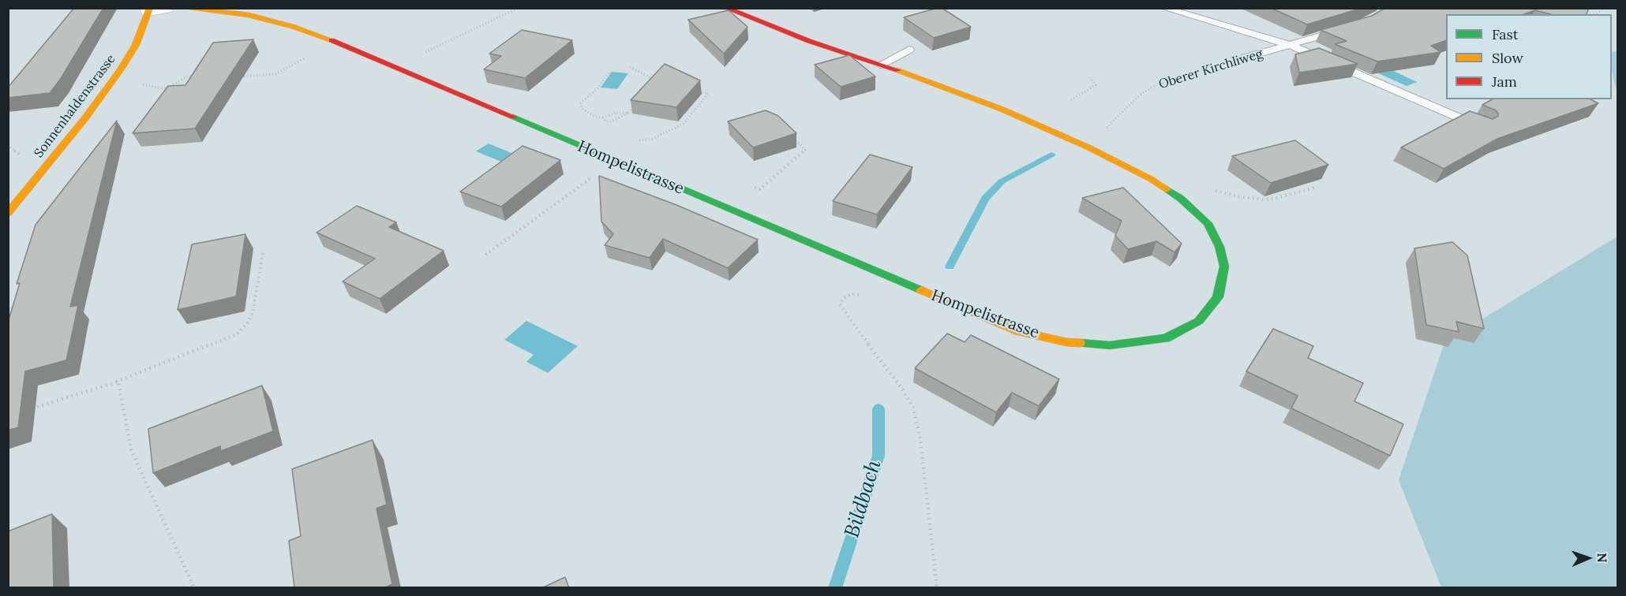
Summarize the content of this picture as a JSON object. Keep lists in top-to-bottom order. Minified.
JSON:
{"streets":{"street":["Sonnenhaldenstrasse","Hompelistrasse"],"lane":["Oberer Kirchliweg"]},"water":["Bildbach"],"legend":["Fast","Slow","Jam"],"north":"right"}
